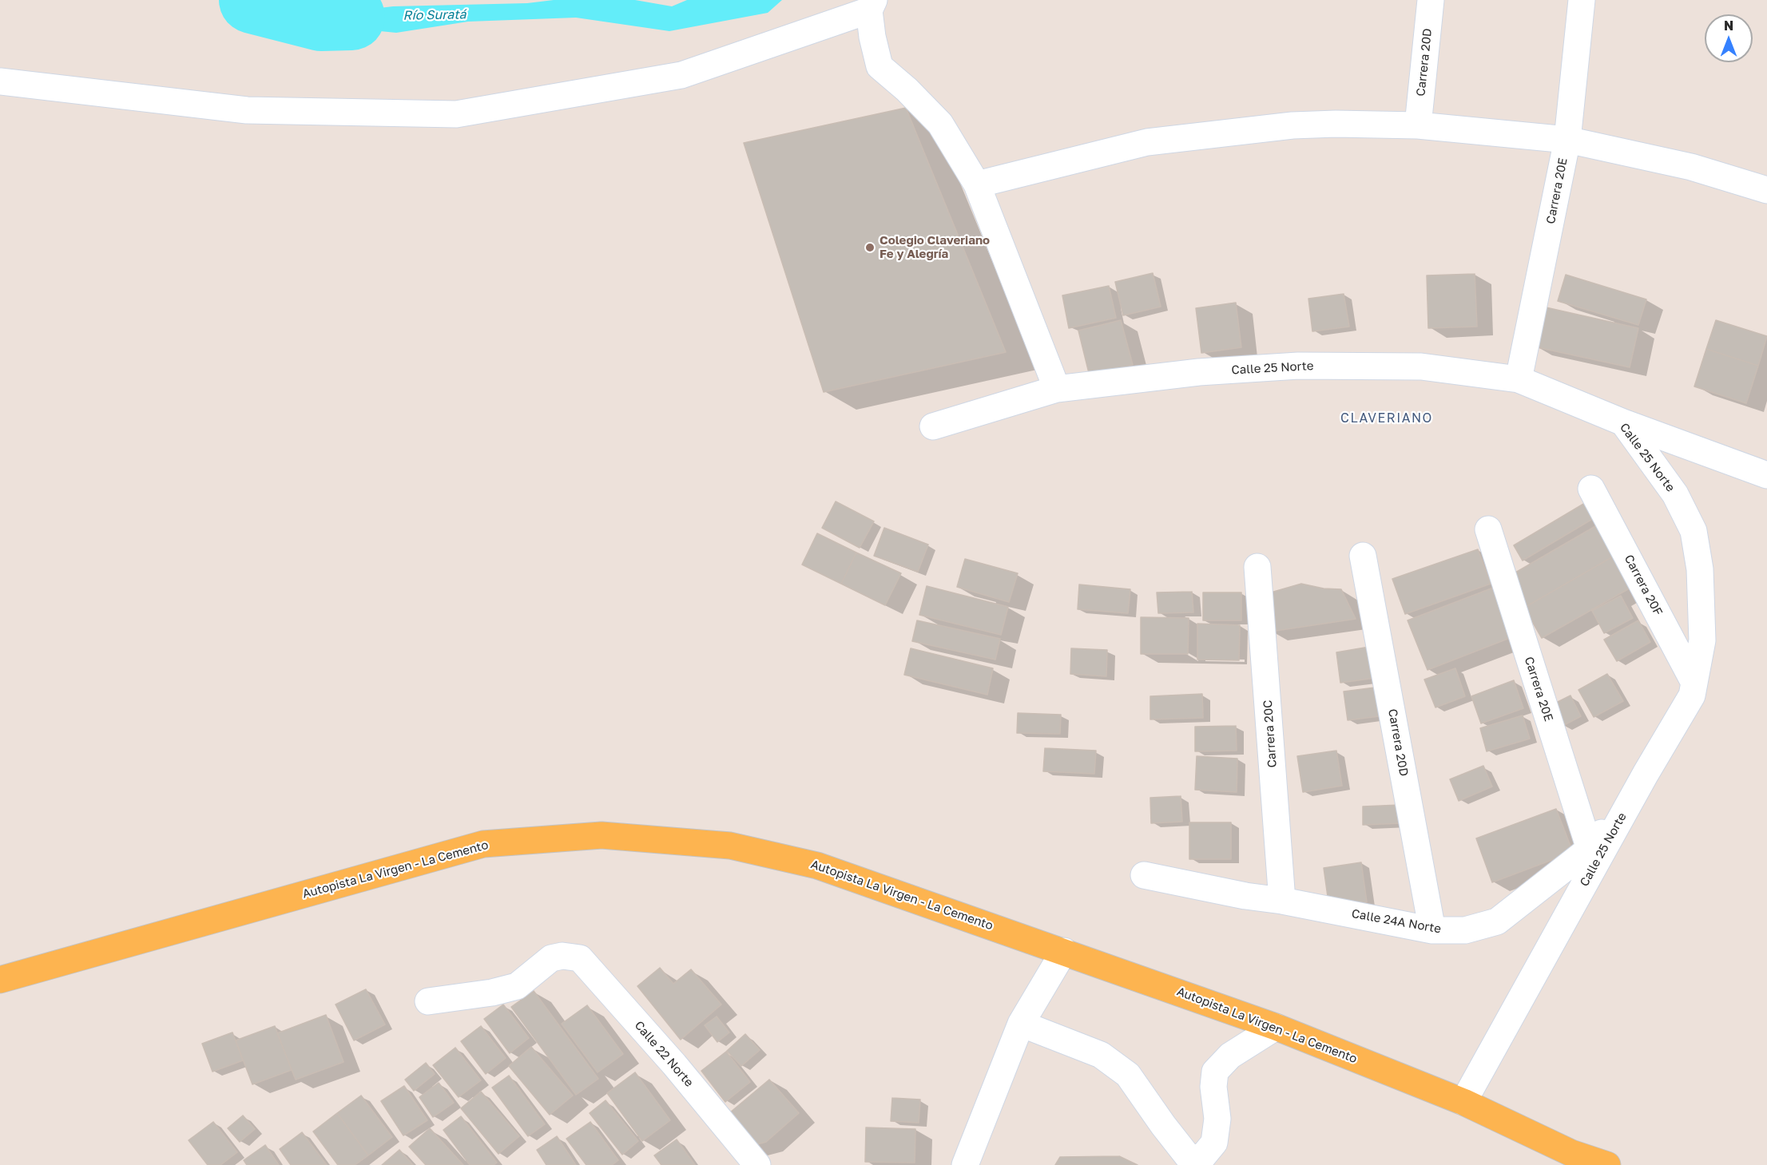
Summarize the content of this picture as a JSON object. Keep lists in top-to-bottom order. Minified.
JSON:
{"streets":{"main road":["Autopista La Virgen - La Cemento"],"street":["Carrera 20D","Carrera 20E","Calle 25 Norte","Carrera 20F","Carrera 20C","Calle 24A Norte","Calle 22 Norte"]},"crossings":[["Carrera 20D","Calle 24A Norte"],["Carrera 20E","Calle 25 Norte"],["Carrera 20E","Calle 24A Norte"],["Calle 25 Norte","Carrera 20F"],["Calle 25 Norte","Autopista La Virgen - La Cemento"],["Calle 25 Norte","Calle 24A Norte"],["Carrera 20C","Calle 24A Norte"]],"districts":["CLAVERIANO"],"water":["Río Suratá"],"places":["Colegio Claveriano Fe y Alegría"],"north":"top"}
